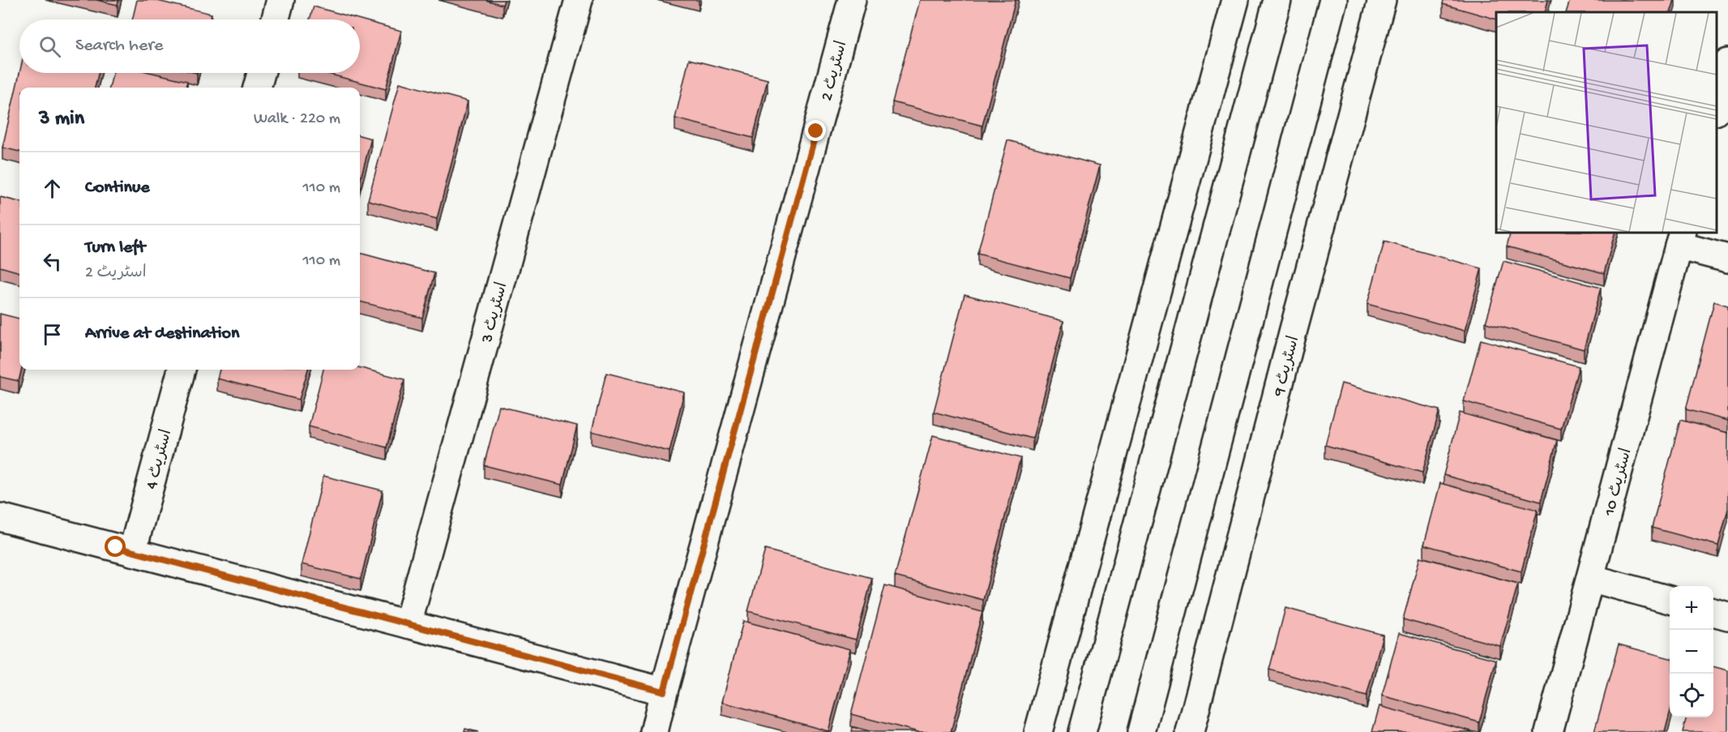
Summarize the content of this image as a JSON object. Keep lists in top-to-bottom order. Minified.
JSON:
{"streets":{"street":["اسٹریٹ 2","اسٹریٹ 3","اسٹریٹ 9","اسٹریٹ 4","اسٹریٹ 10"]},"page":{"search":"Search here","heading":["3 min","Walk · 220 m"],"list":[["Continue","110 m"],["Turn left","اسٹریٹ 2","110 m"],"Arrive at destination"],"map_buttons":["+","−"]}}
